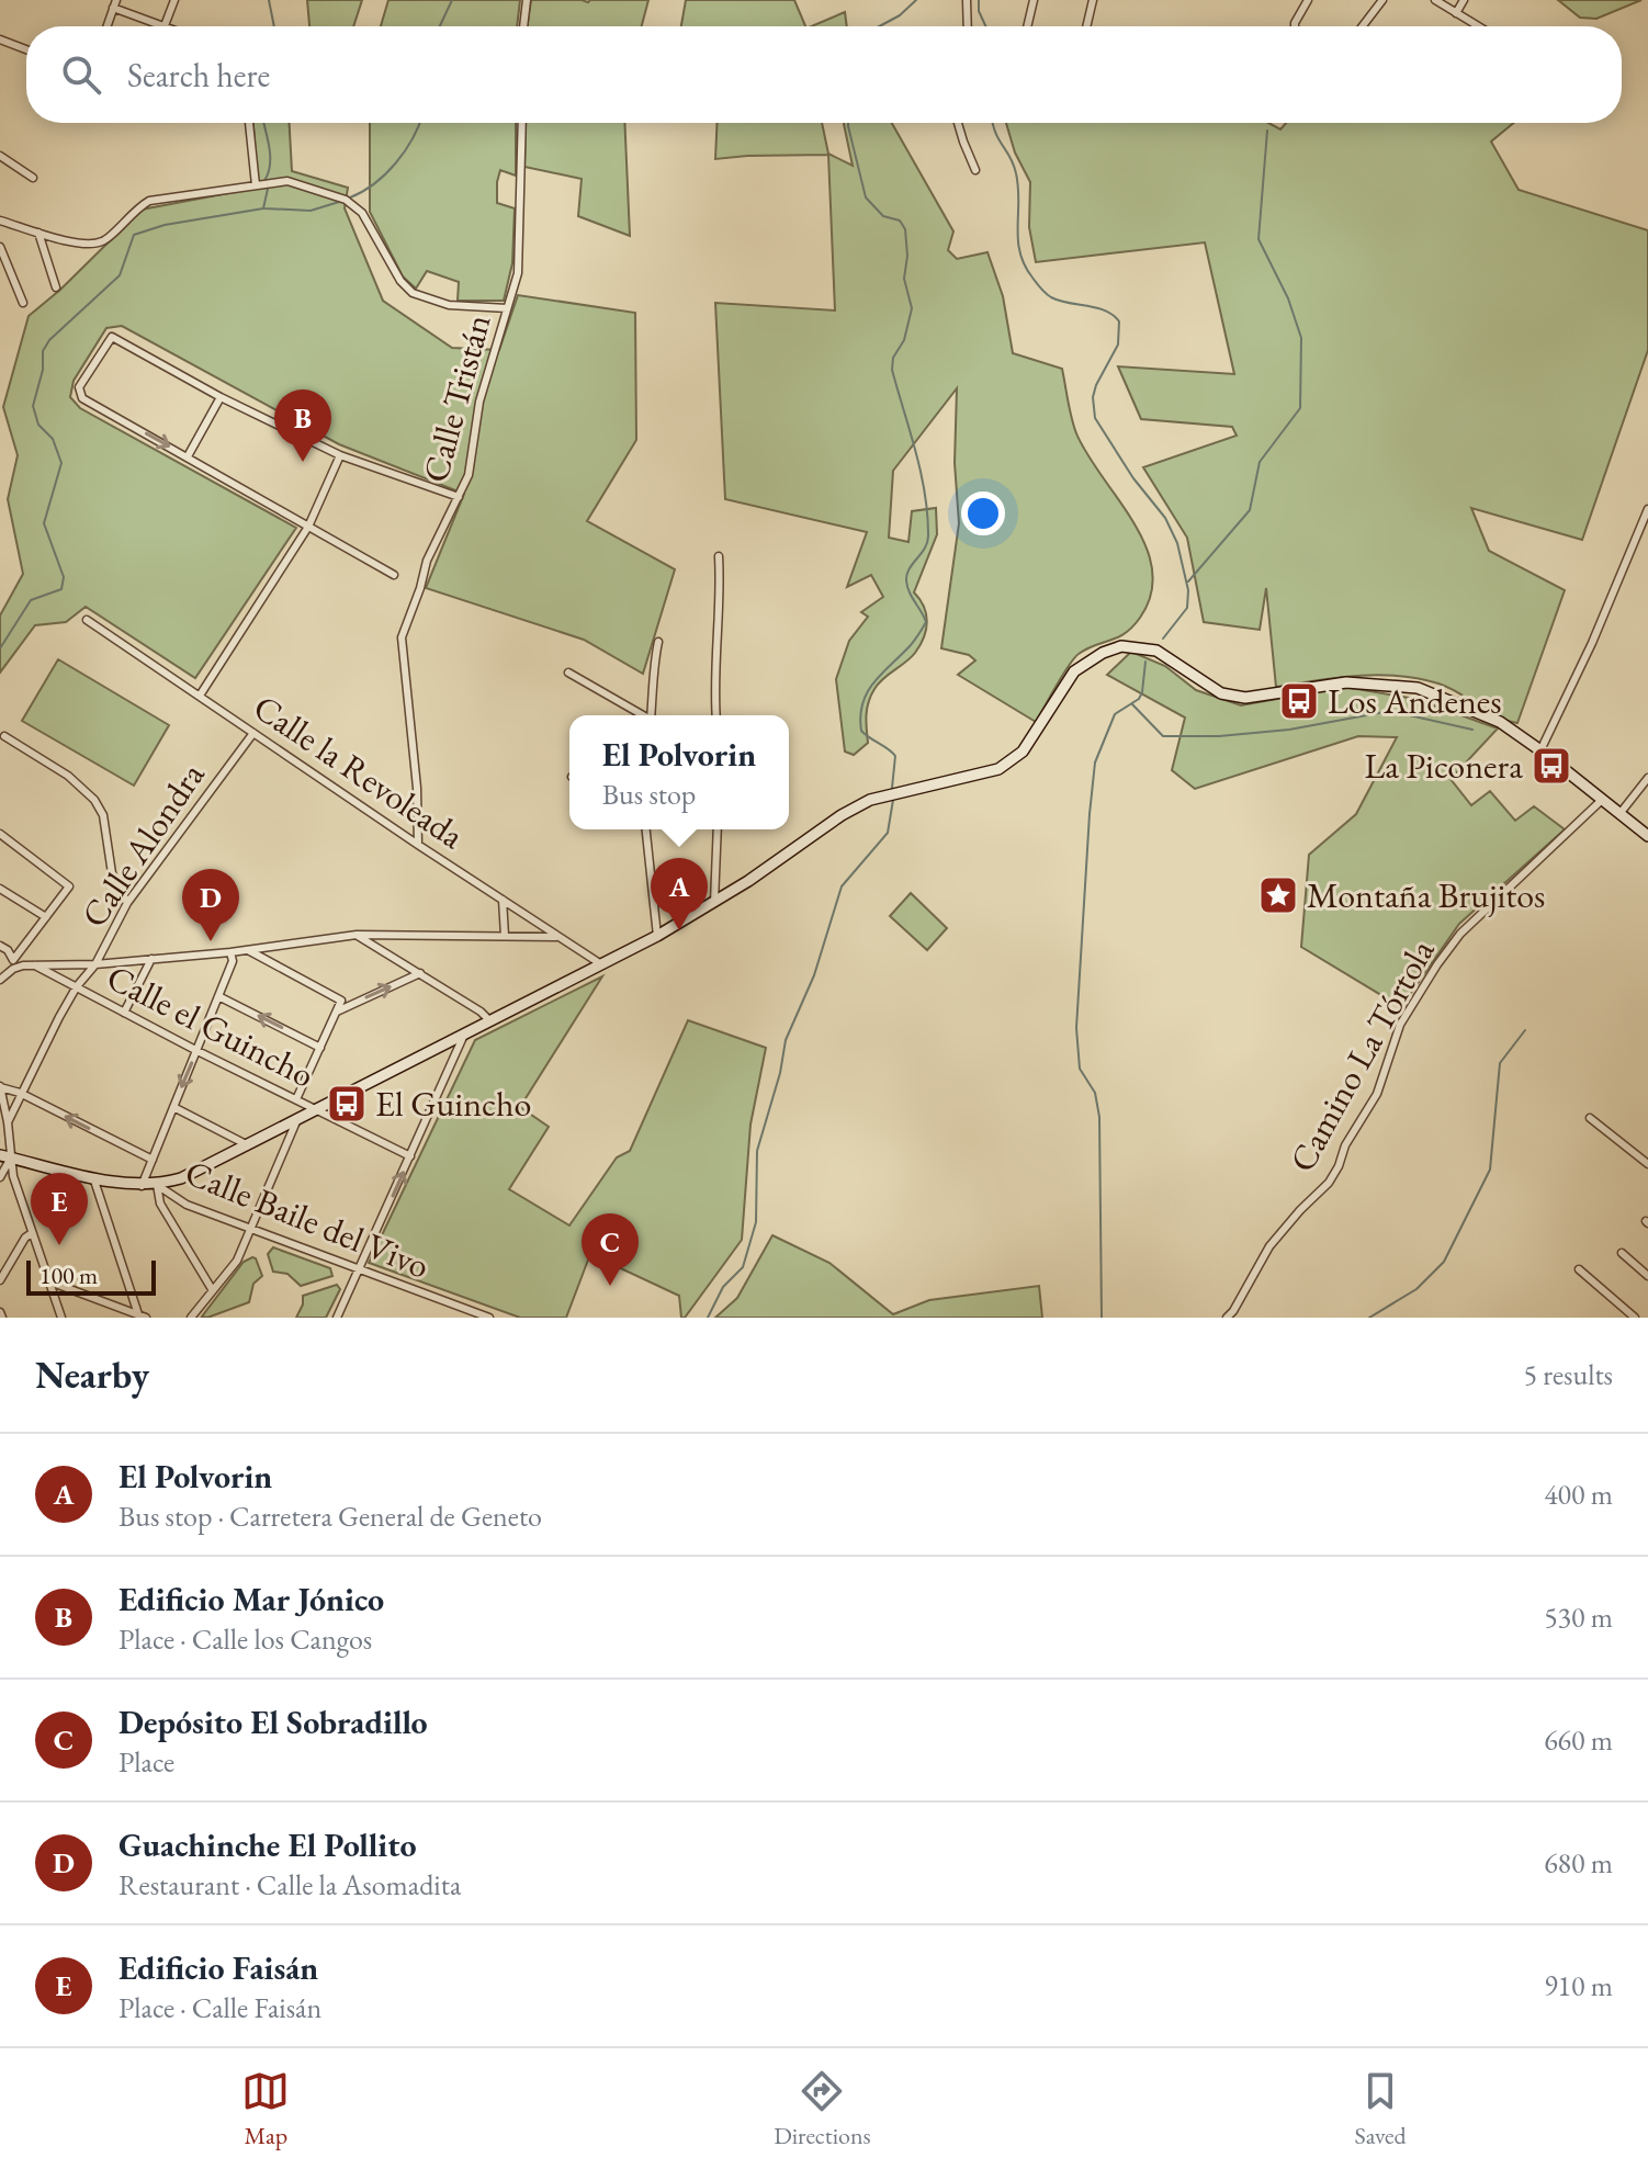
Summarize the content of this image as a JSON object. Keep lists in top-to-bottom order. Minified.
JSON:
{"streets":{"street":["Calle Tristán","Calle la Revoleada","Calle Alondra","Calle el Guincho","Camino La Tórtola","Calle Baile del Vivo"]},"crossings":[["Calle Tristán","Calle la Revoleada"],["Calle la Revoleada","Calle Alondra"],["Calle Alondra","Calle el Guincho"]],"places":{"bus stop":["Los Andenes","La Piconera","El Guincho"],"place":["Montaña Brujitos"]},"scale_bar":"100 m","page":{"search":"Search here","pins":["B","A","D","E","C"],"popup":["El Polvorin","Bus stop"],"scale":"100 m","heading":["Nearby","5 results"],"list":[{"mark":"A","name":"El Polvorin","note":"Bus stop · Carretera General de Geneto","value":"400 m"},{"mark":"B","name":"Edificio Mar Jónico","note":"Place · Calle los Cangos","value":"530 m"},{"mark":"C","name":"Depósito El Sobradillo","note":"Place","value":"660 m"},{"mark":"D","name":"Guachinche El Pollito","note":"Restaurant · Calle la Asomadita","value":"680 m"},{"mark":"E","name":"Edificio Faisán","note":"Place · Calle Faisán","value":"910 m"}],"nav":["Map","Directions","Saved"]}}
